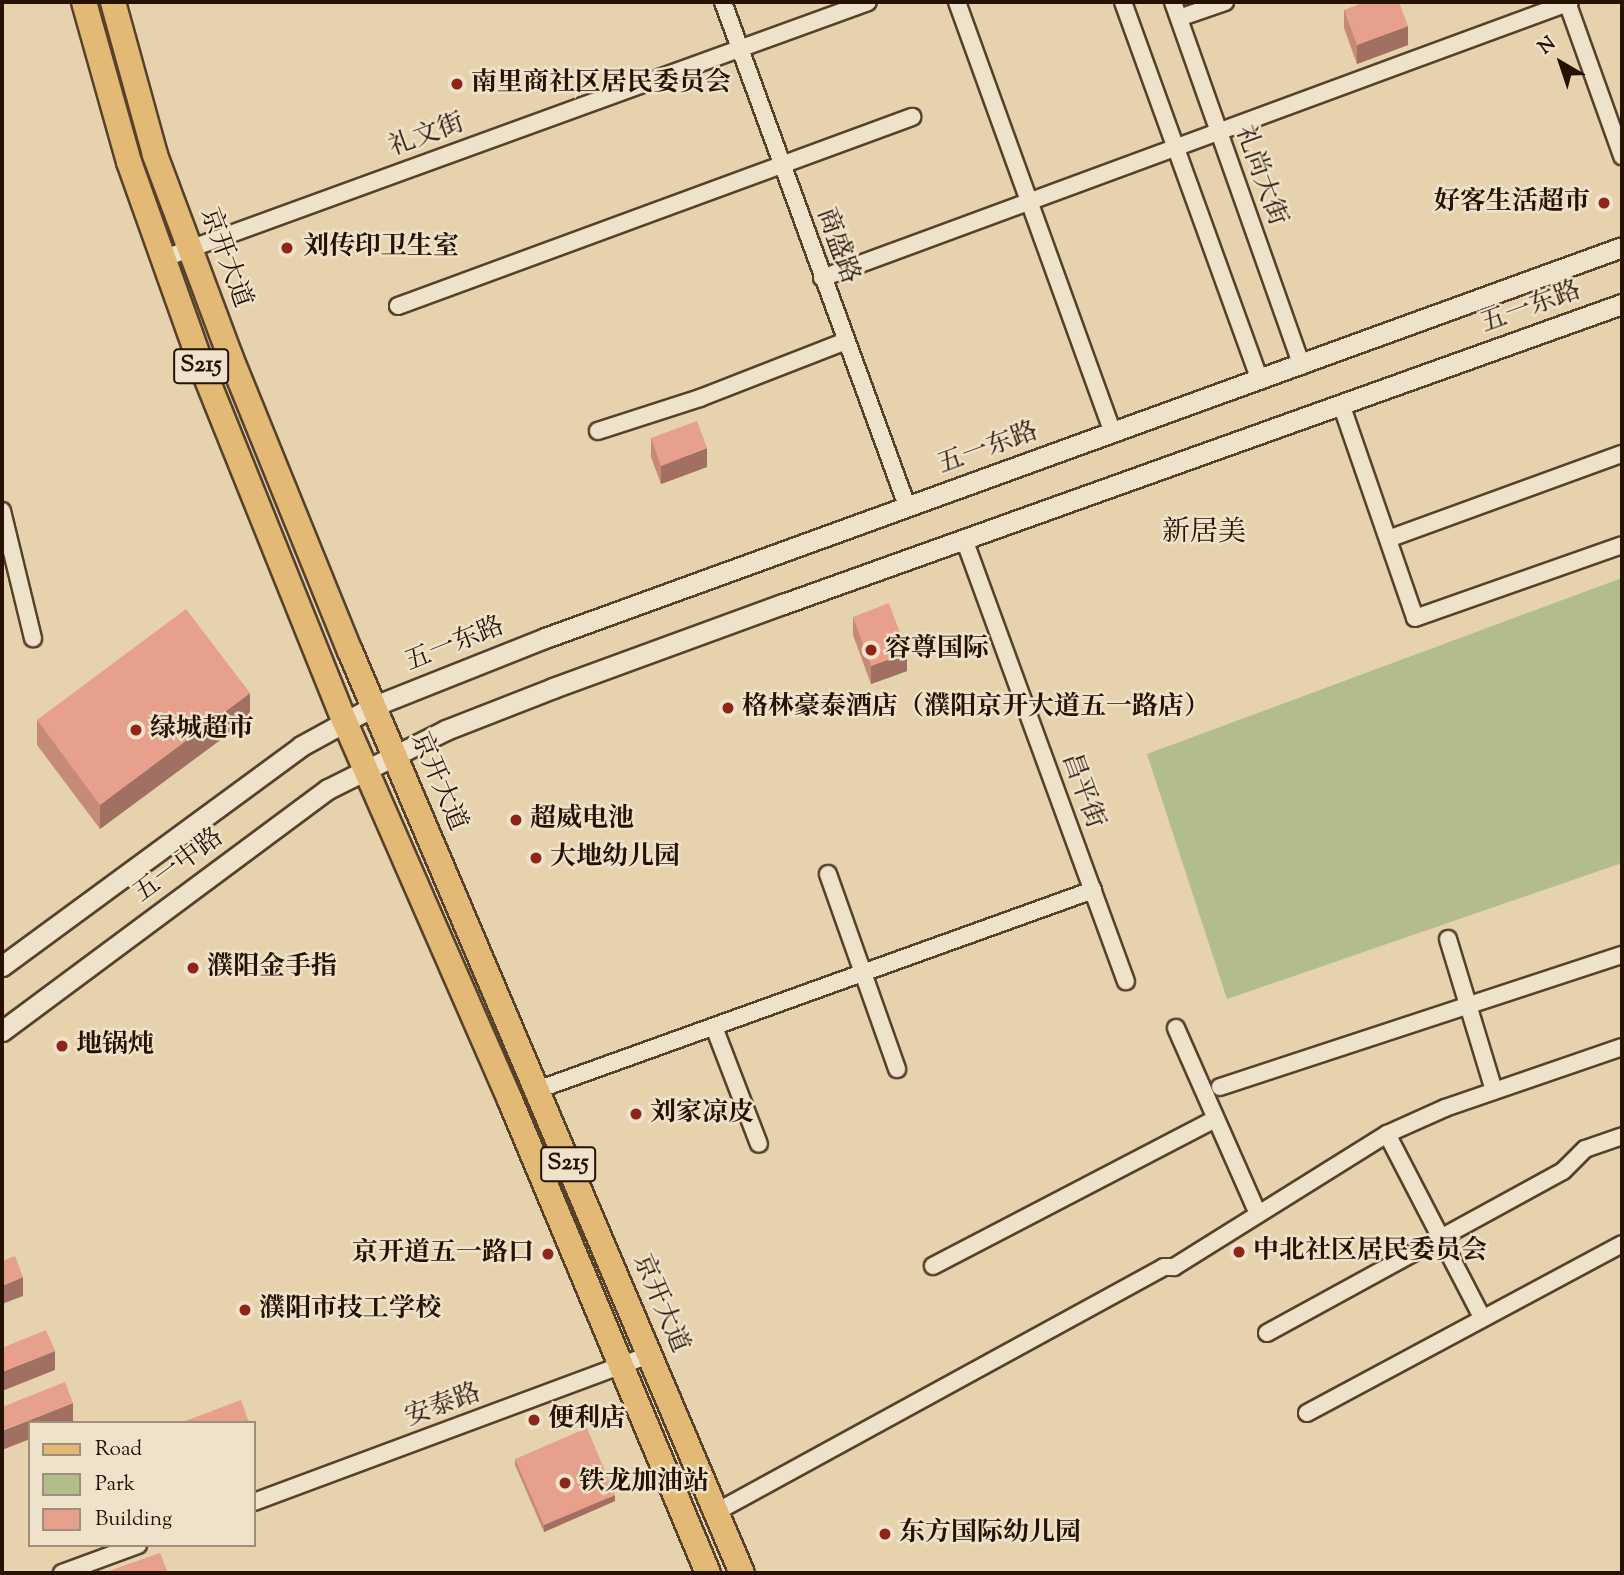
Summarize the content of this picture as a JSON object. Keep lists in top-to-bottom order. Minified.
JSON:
{"streets":{"main road":["京开大道","S215"],"street":["礼文街","礼尚大街","商盛路","五一东路","昌平街","五一中路","安泰路"]},"crossings":[["礼文街","商盛路"],["礼文街","京开大道"],["礼文街","S215"],["礼尚大街","五一东路"],["商盛路","五一东路"],["京开大道","五一东路"],["京开大道","五一中路"],["京开大道","安泰路"],["五一东路","昌平街"],["五一东路","五一中路"],["S215","五一中路"],["S215","安泰路"]],"districts":["新居美"],"places":["南里商社区居民委员会","好客生活超市","刘传印卫生室","容尊国际","格林豪泰酒店（濮阳京开大道五一路店）","绿城超市","超威电池","大地幼儿园","濮阳金手指","地锅炖","刘家凉皮","中北社区居民委员会","京开道五一路口","濮阳市技工学校","便利店","铁龙加油站","东方国际幼儿园"],"legend":["Road","Park","Building"],"north":"top left"}
